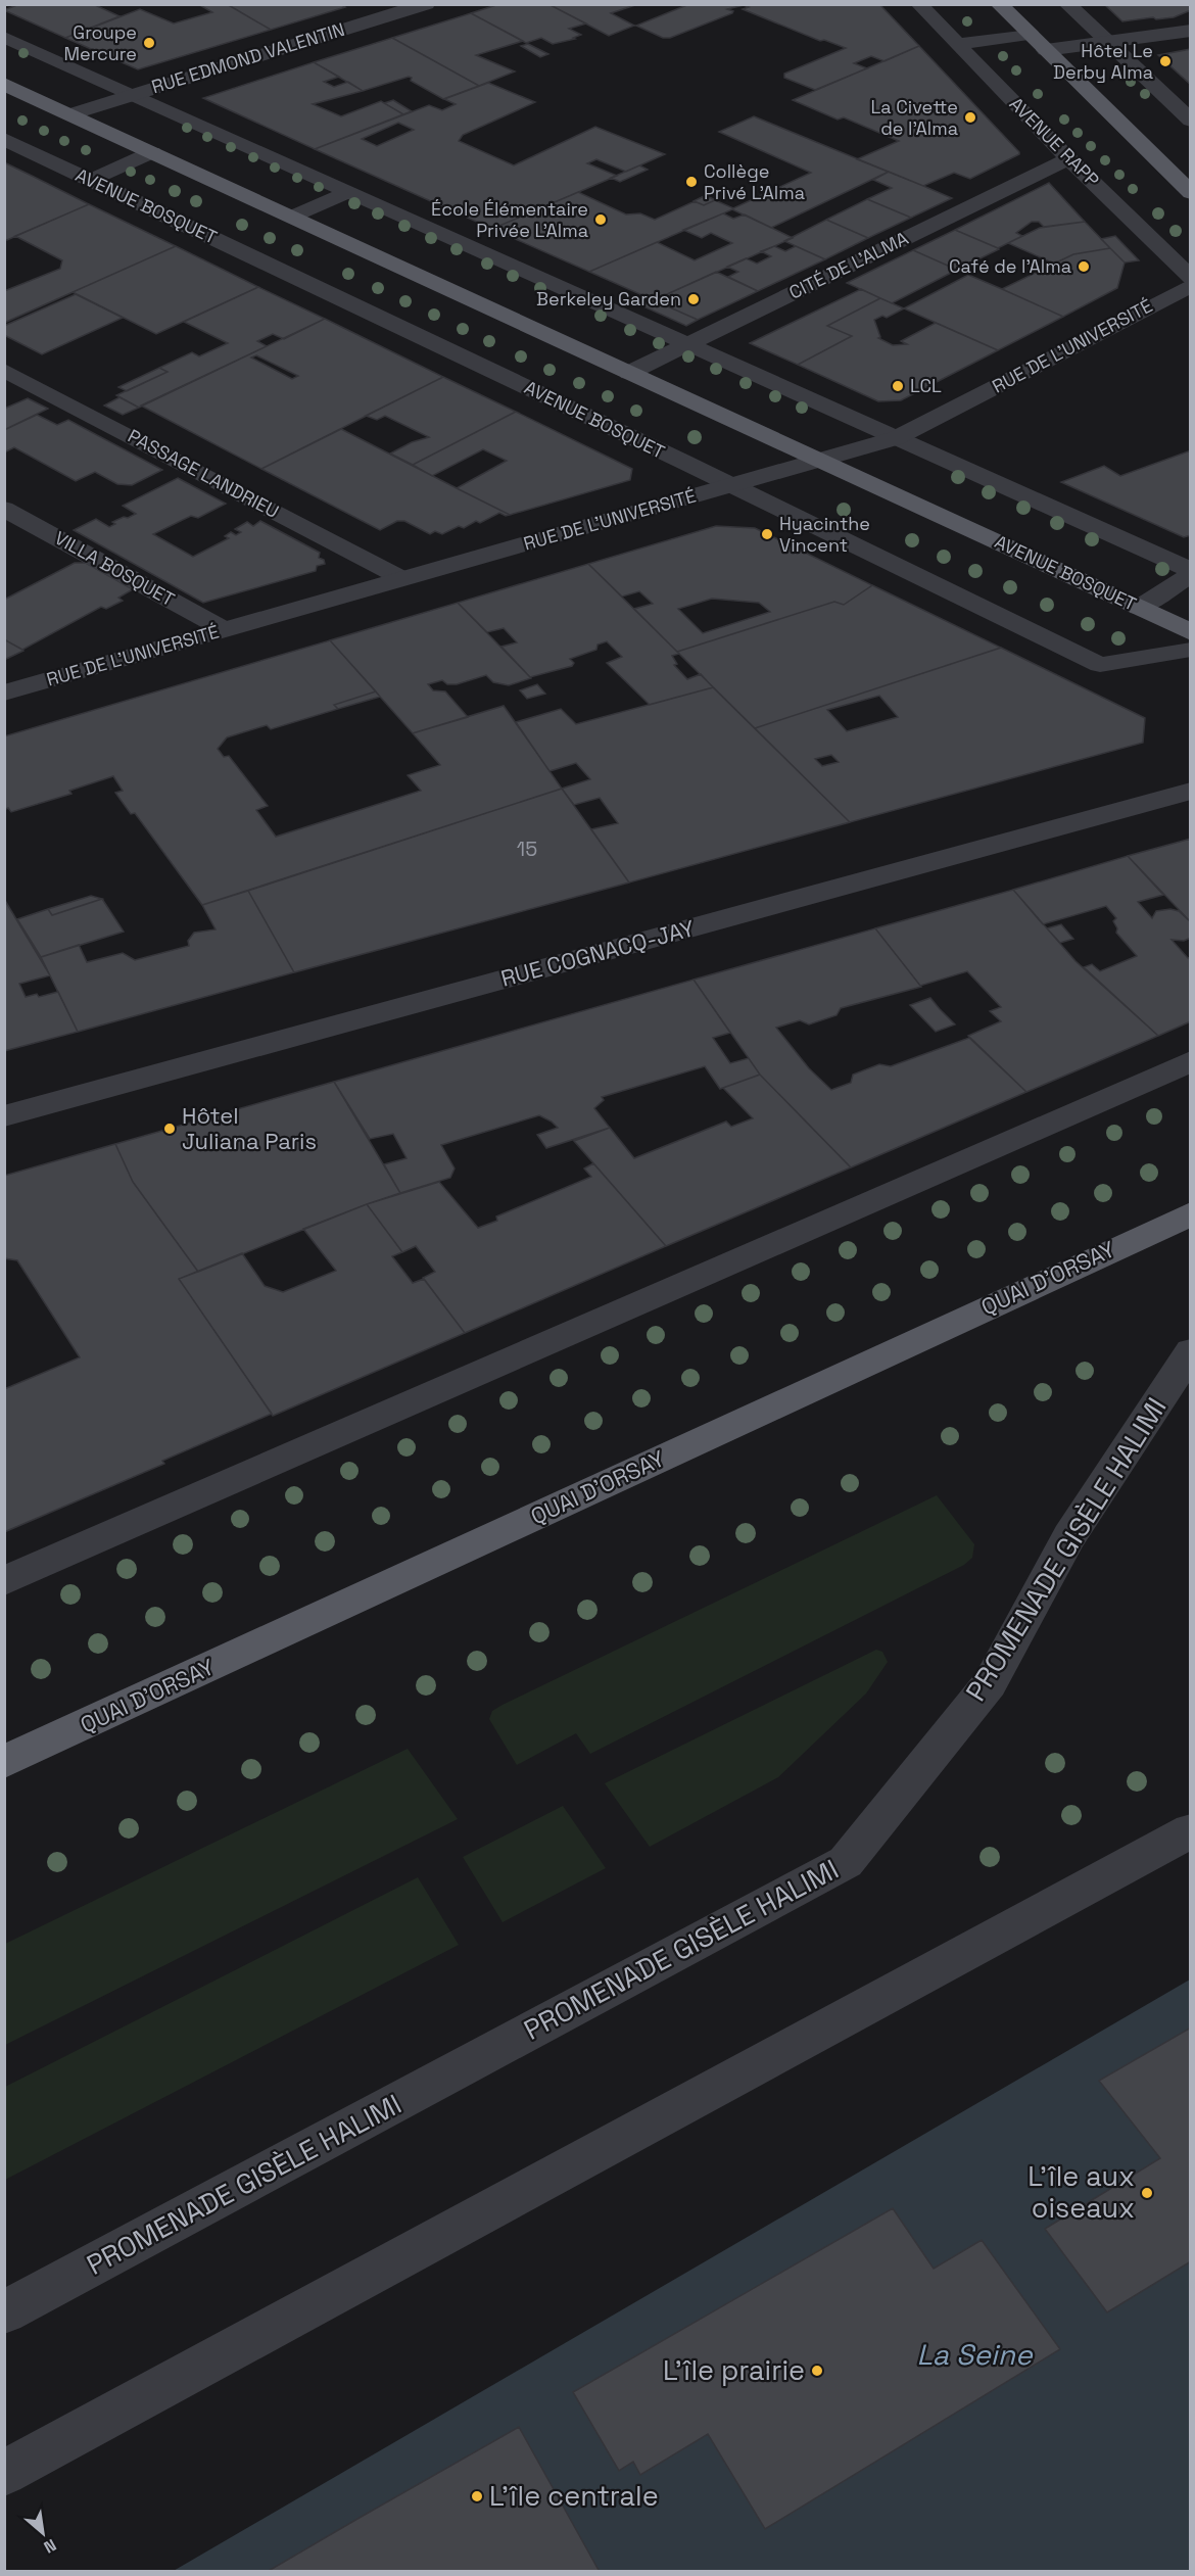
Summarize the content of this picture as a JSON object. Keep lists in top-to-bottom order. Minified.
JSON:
{"streets":{"main road":["AVENUE BOSQUET","QUAI D'ORSAY"],"street":["RUE EDMOND VALENTIN","RUE DE L'UNIVERSITÉ","RUE COGNACQ-JAY","PROMENADE GISÈLE HALIMI"],"lane":["AVENUE RAPP","CITÉ DE L'ALMA","PASSAGE LANDRIEU","VILLA BOSQUET"]},"crossings":[["RUE EDMOND VALENTIN","AVENUE BOSQUET"],["AVENUE RAPP","CITÉ DE L'ALMA"],["AVENUE BOSQUET","CITÉ DE L'ALMA"],["AVENUE BOSQUET","RUE DE L'UNIVERSITÉ"],["RUE DE L'UNIVERSITÉ","PASSAGE LANDRIEU"],["RUE DE L'UNIVERSITÉ","VILLA BOSQUET"]],"water":["La Seine"],"places":["Groupe Mercure","Hôtel Le Derby Alma","La Civette de l'Alma","Collège Privé L'Alma","École Élémentaire Privée L'Alma","Café de l'Alma","Berkeley Garden","LCL","Hyacinthe Vincent","Hôtel Juliana Paris","L'île aux oiseaux","L'île prairie","L'île centrale"],"house_numbers":["15"],"north":"bottom right"}
